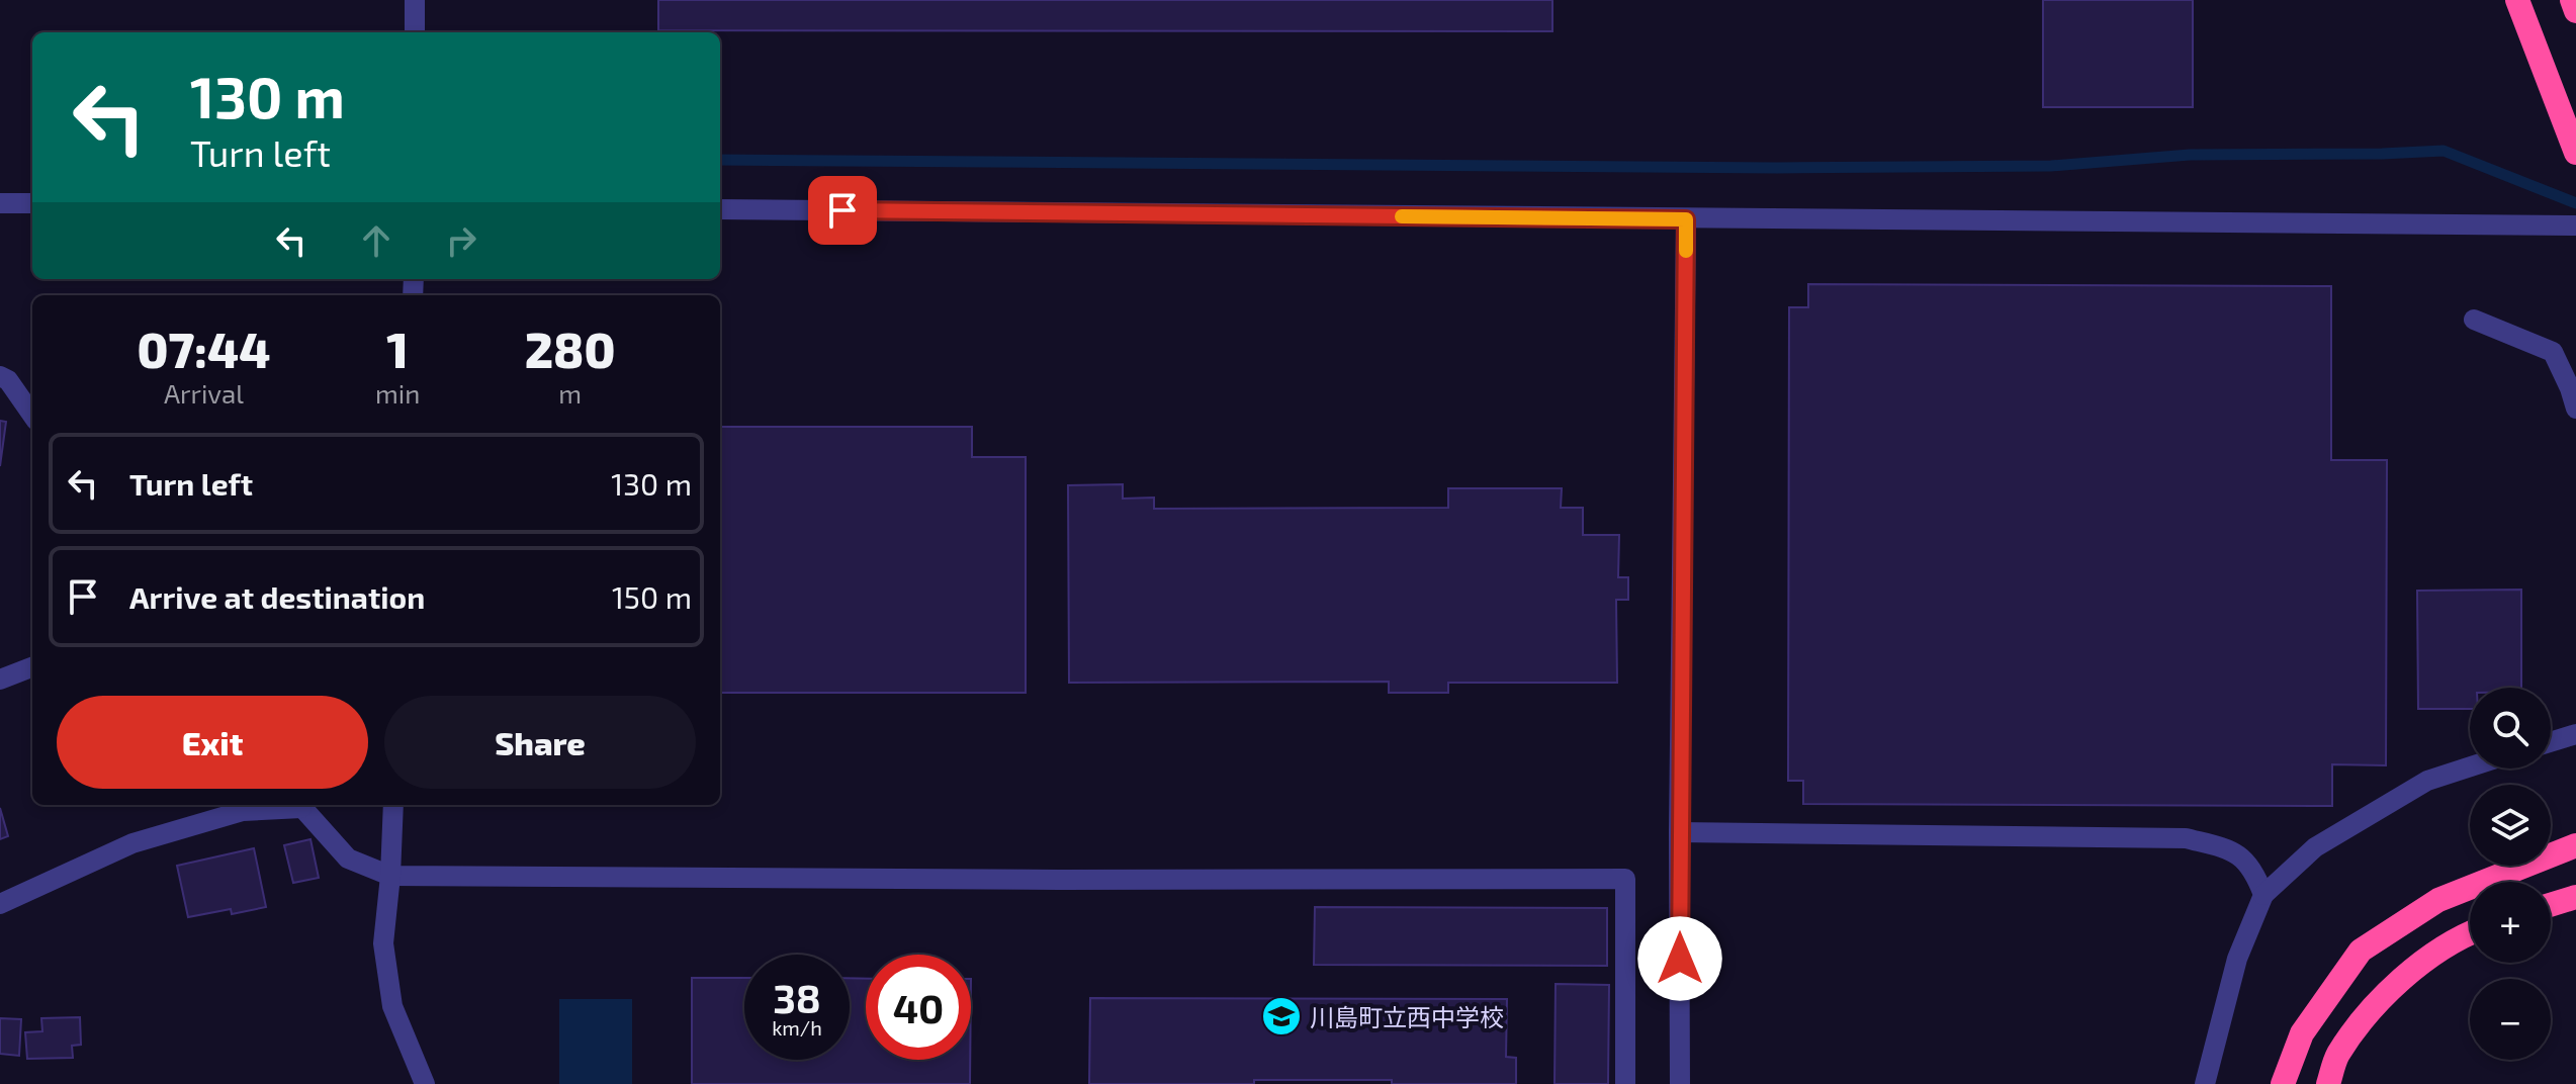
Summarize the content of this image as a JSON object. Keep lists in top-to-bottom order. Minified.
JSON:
{"places":{"school or university":["川島町立西中学校"]},"page":{"turn":["130 m","Turn left"],"eta":["07:44","Arrival","1","min","280","m"],"list":[{"name":"Turn left","value":"130 m"},{"name":"Arrive at destination","value":"150 m"}],"buttons":["Exit","Share"],"map_buttons":["+","−"],"speed":"38 km/h","limit":"40"}}
